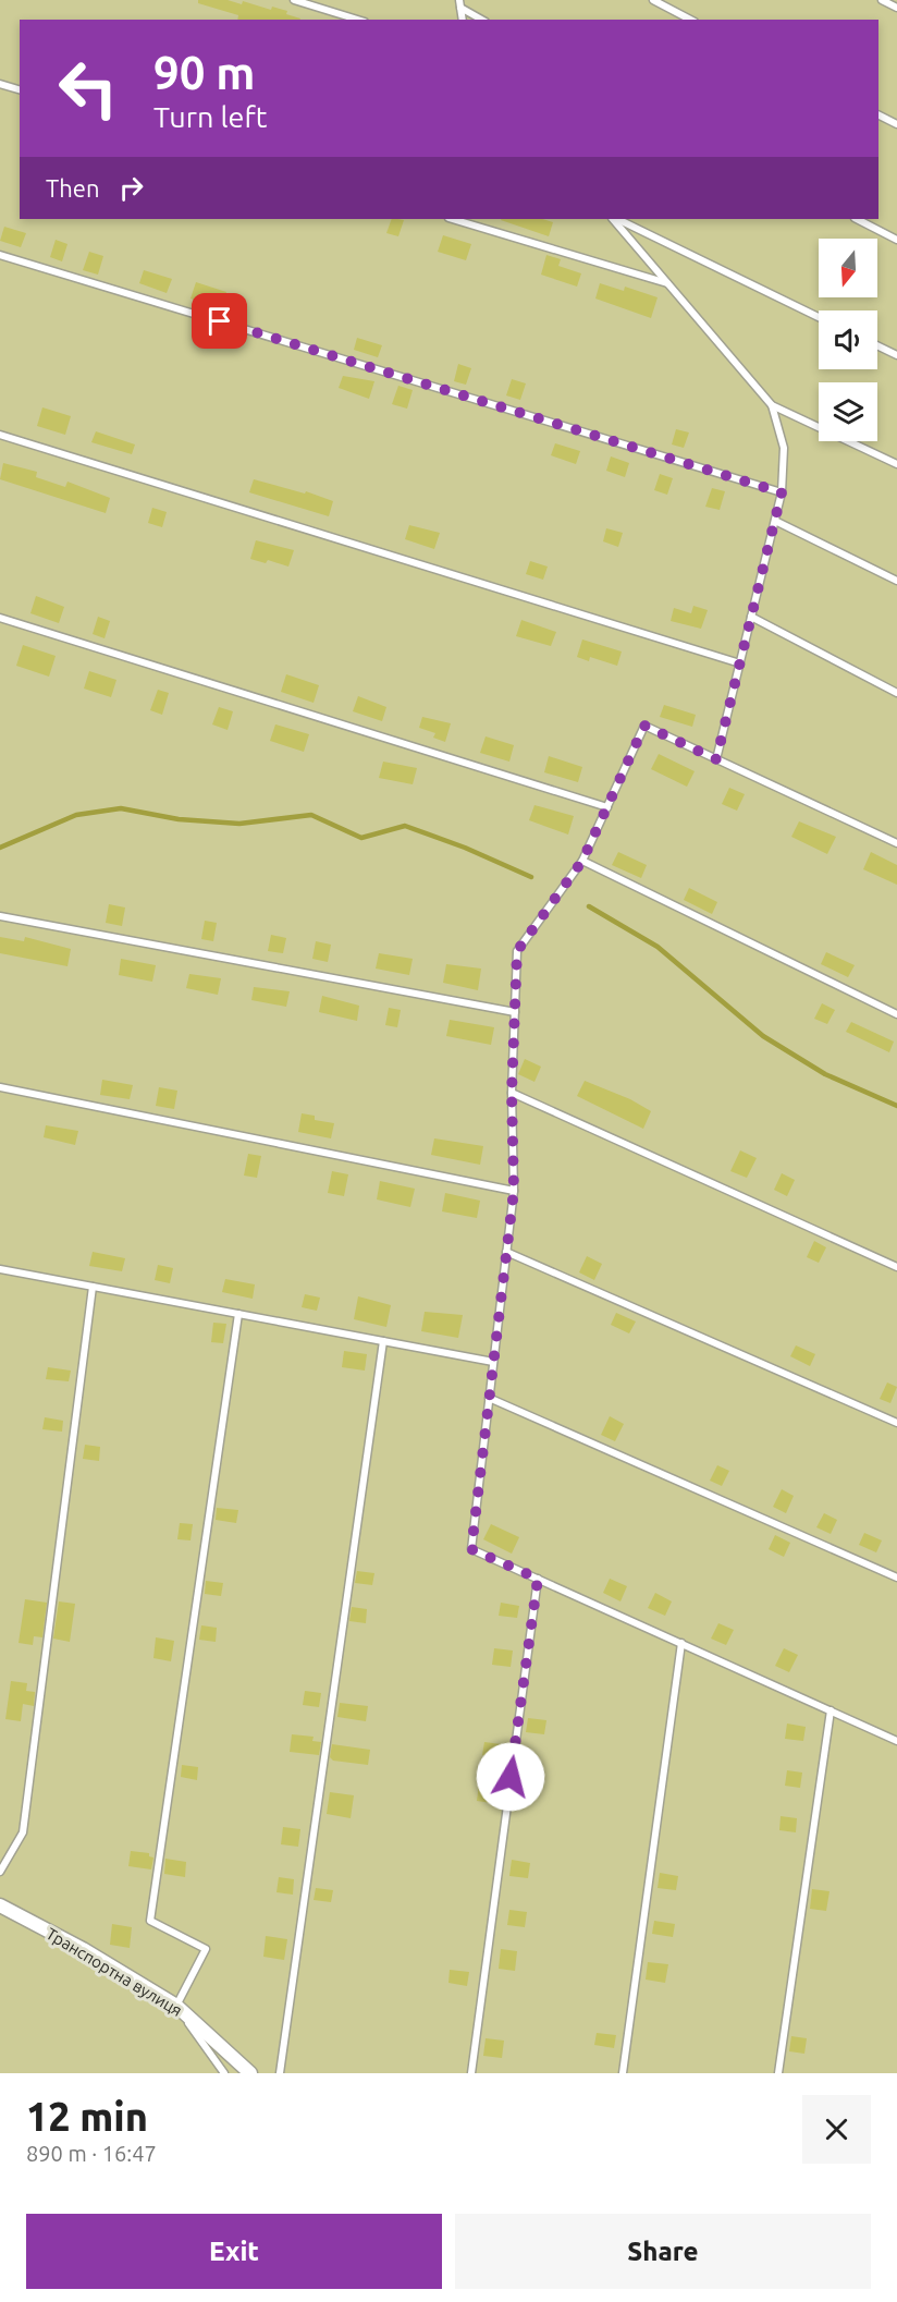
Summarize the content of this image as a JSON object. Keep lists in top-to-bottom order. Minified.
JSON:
{"streets":{"street":["Транспортна вулиця"]},"north":"bottom","page":{"turn":["90 m","Turn left"],"then":"Then","heading":["12 min","890 m · 16:47"],"buttons":["Exit","Share"]}}
